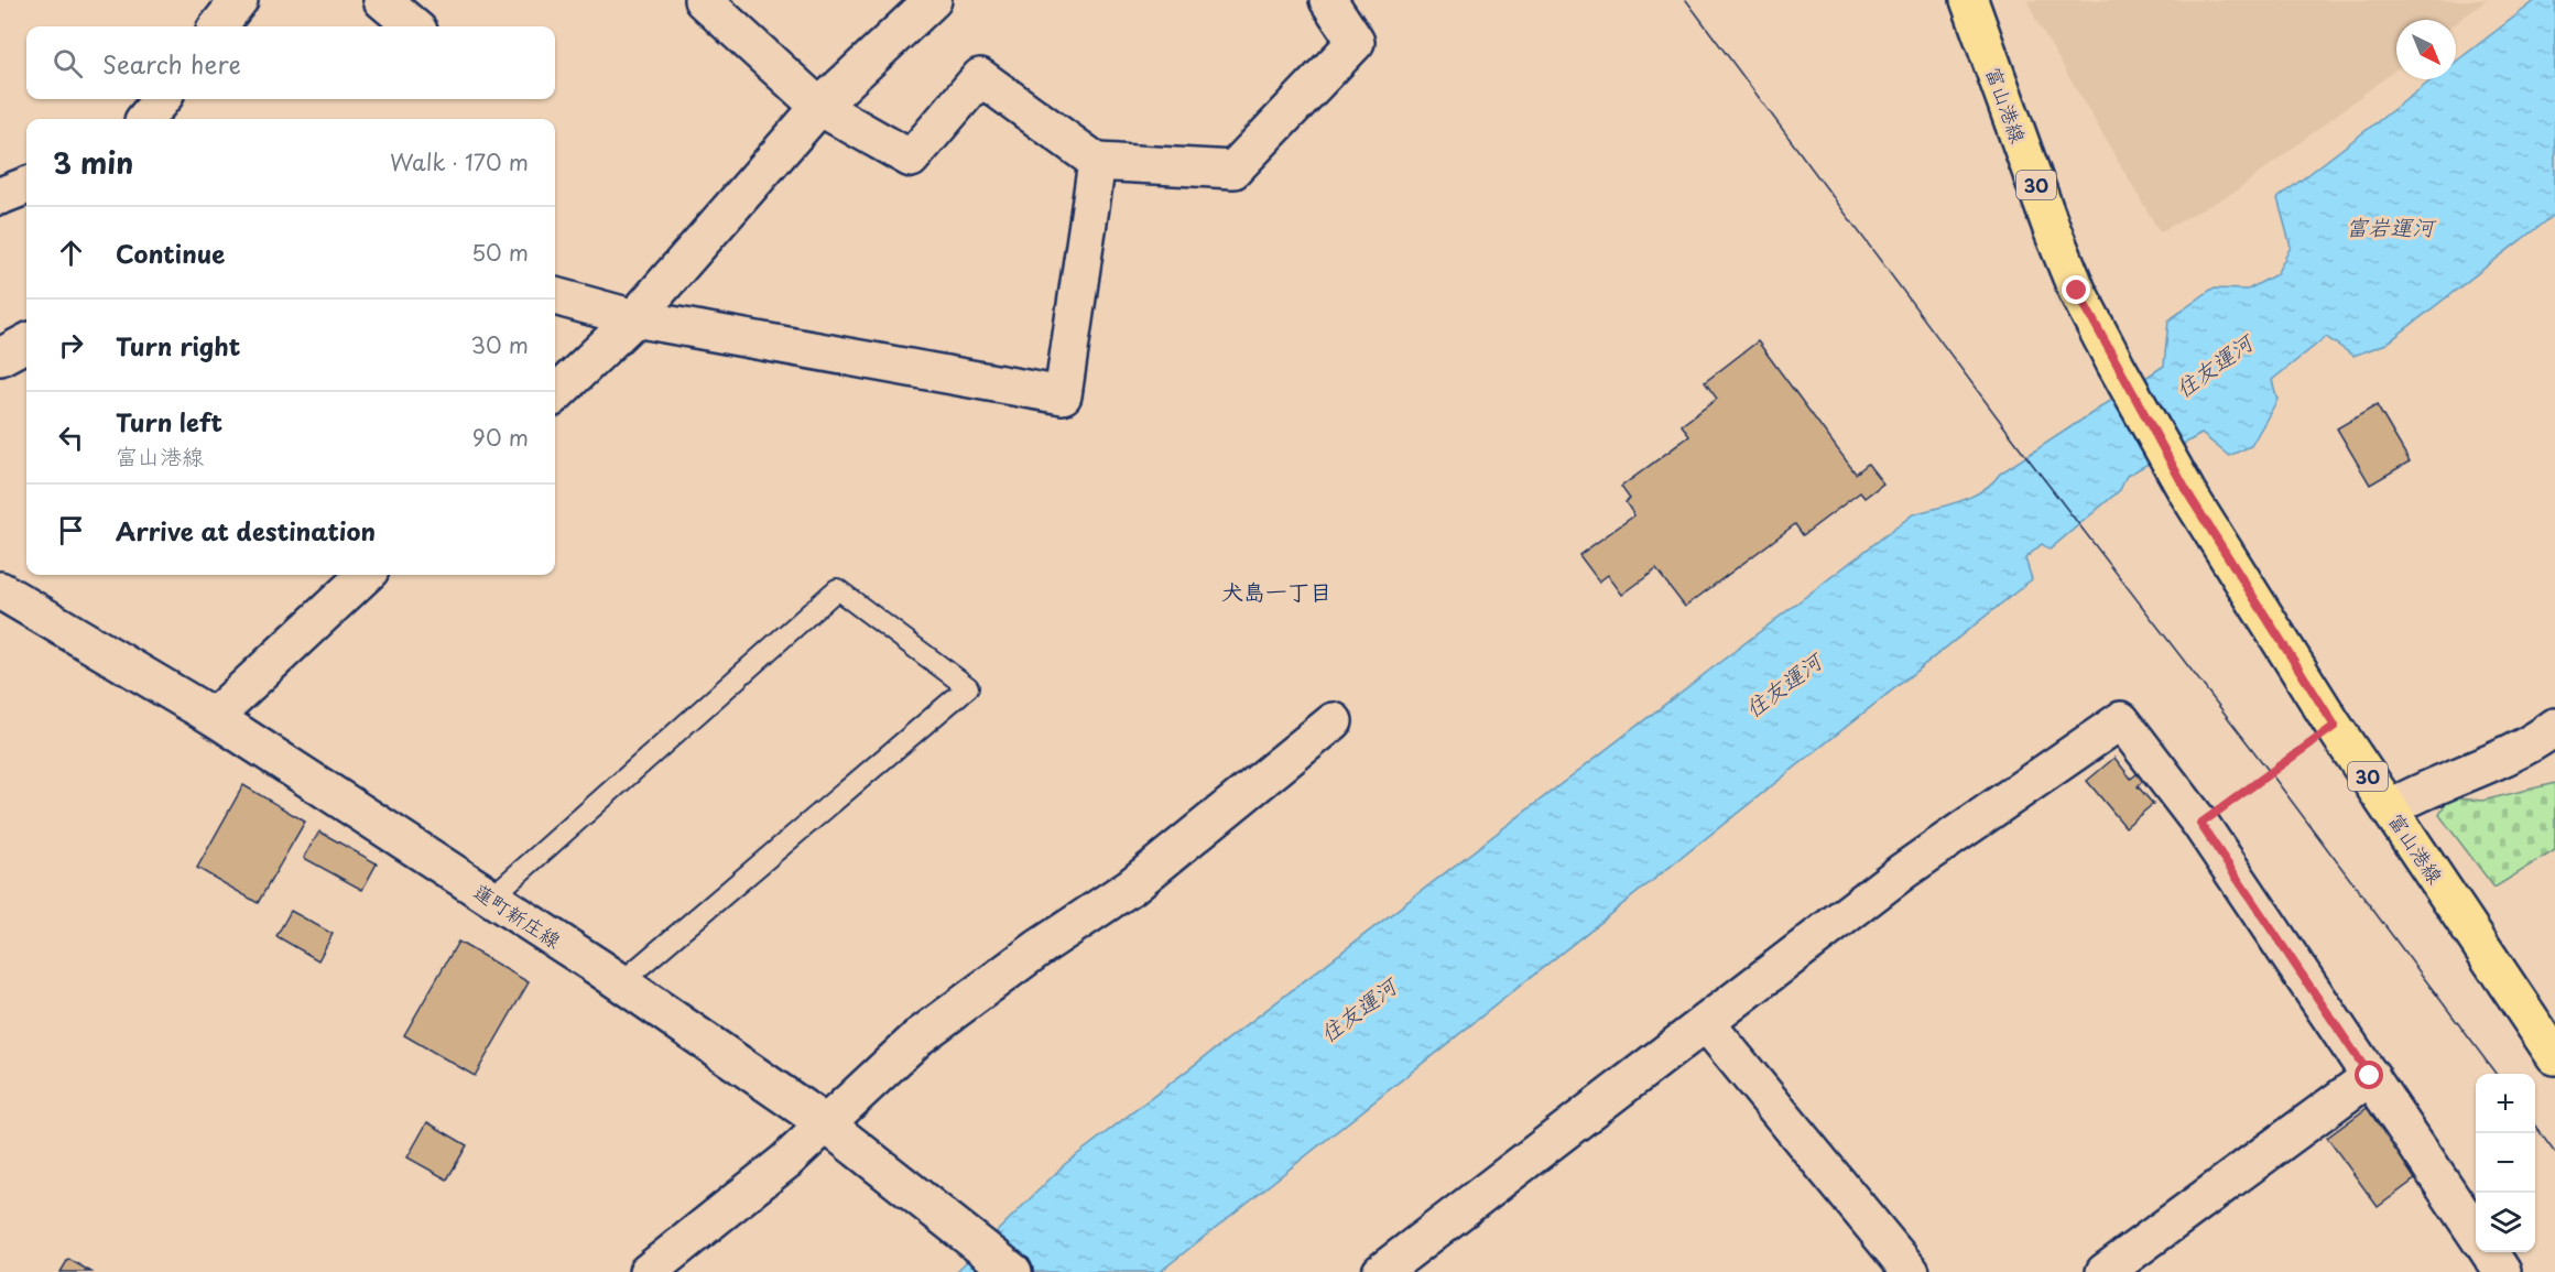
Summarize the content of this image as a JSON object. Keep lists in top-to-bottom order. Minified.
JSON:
{"streets":{"main road":["富山港線","30"],"street":["蓮町新庄線"]},"districts":["犬島一丁目"],"water":["富岩運河","住友運河"],"north":"bottom right","page":{"search":"Search here","heading":["3 min","Walk · 170 m"],"list":[["Continue","50 m"],["Turn right","30 m"],["Turn left","富山港線","90 m"],"Arrive at destination"],"map_buttons":["+","−"]}}
